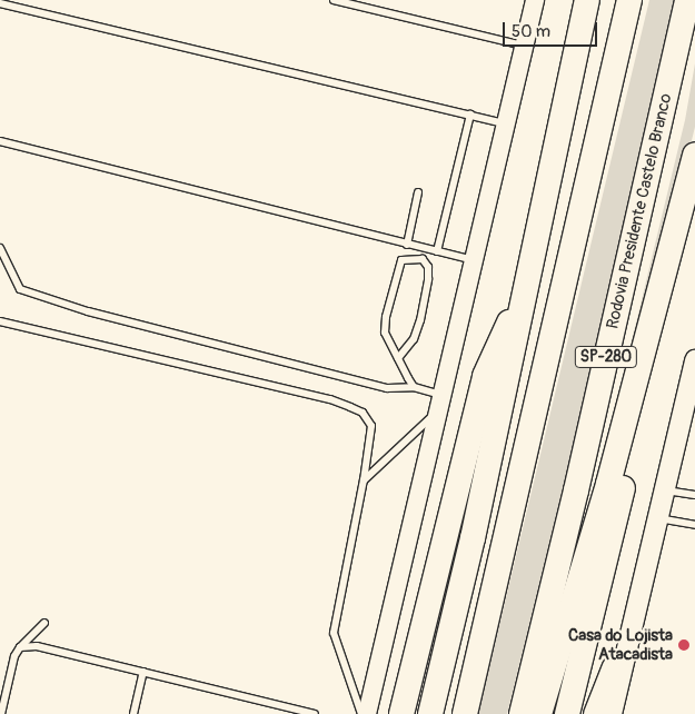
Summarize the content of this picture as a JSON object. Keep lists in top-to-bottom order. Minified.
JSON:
{"streets":{"highway":["Rodovia Presidente Castelo Branco","SP-280"]},"places":["Casa do Lojista Atacadista"],"scale_bar":"50 m"}
